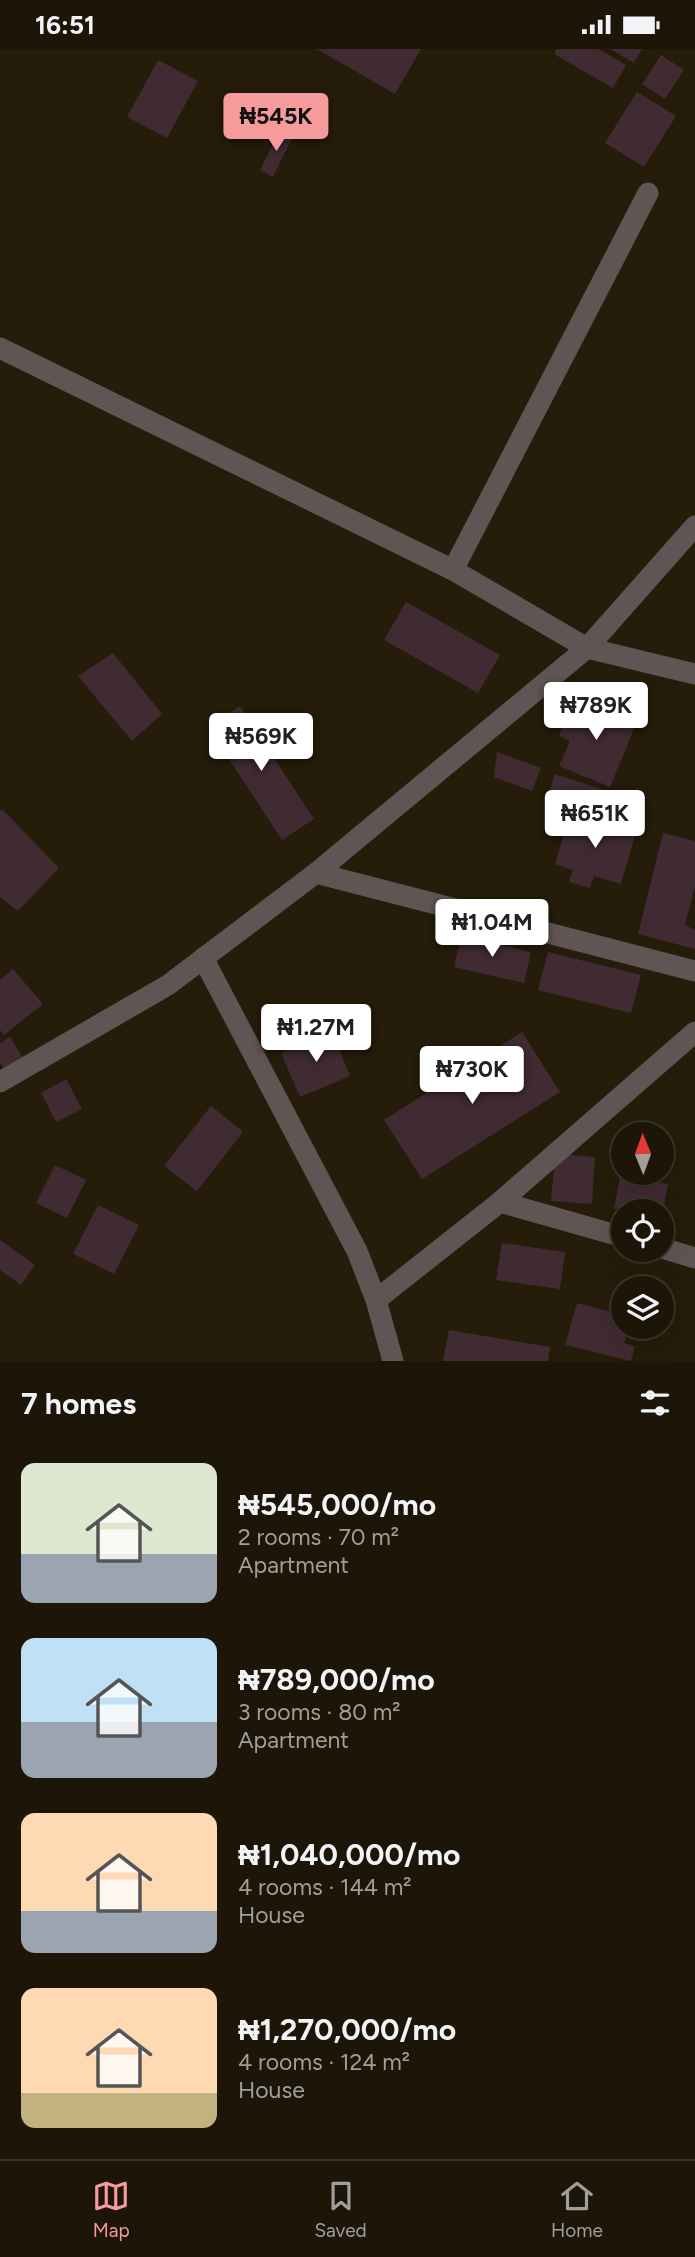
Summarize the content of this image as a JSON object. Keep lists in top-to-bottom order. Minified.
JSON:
{"north":"top","page":{"status":"16:51","price":["₦545K","₦789K","₦569K","₦651K","₦1.04M","₦1.27M","₦730K"],"heading":"7 homes","list":[{"name":"₦545,000/mo","note":"2 rooms · 70 m² · Apartment"},{"name":"₦789,000/mo","note":"3 rooms · 80 m² · Apartment"},{"name":"₦1,040,000/mo","note":"4 rooms · 144 m² · House"},{"name":"₦1,270,000/mo","note":"4 rooms · 124 m² · House"}],"tabs":["Map","Saved","Home"]}}
